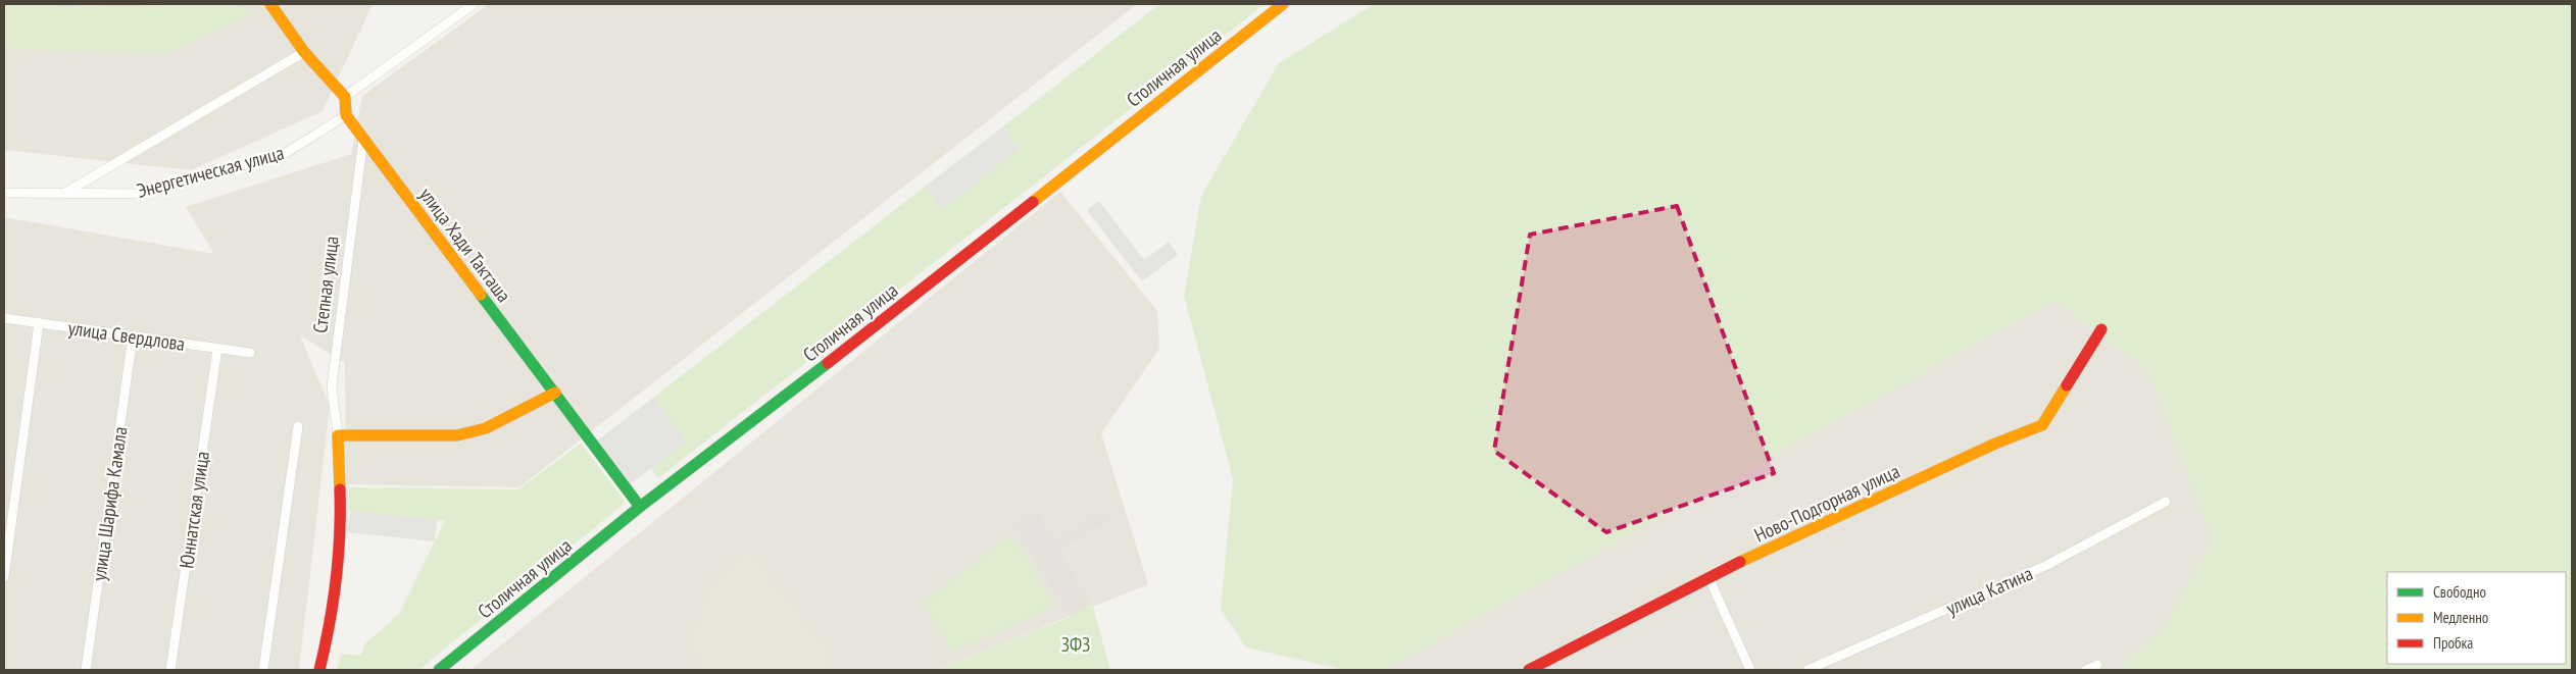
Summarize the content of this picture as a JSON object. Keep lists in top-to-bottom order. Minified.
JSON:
{"streets":{"street":["Столичная улица","Энергетическая улица","улица Хади Такташа","Степная улица","улица Свердлова","Ново-Подгорная улица","улица Шарифа Камала","Юннатская улица","улица Катина"]},"crossings":[["Столичная улица","улица Хади Такташа"],["Энергетическая улица","улица Хади Такташа"],["улица Хади Такташа","Степная улица"],["улица Свердлова","улица Шарифа Камала"],["улица Свердлова","Юннатская улица"]],"parks":["ЗФЗ"],"legend":["Свободно","Медленно","Пробка"]}
